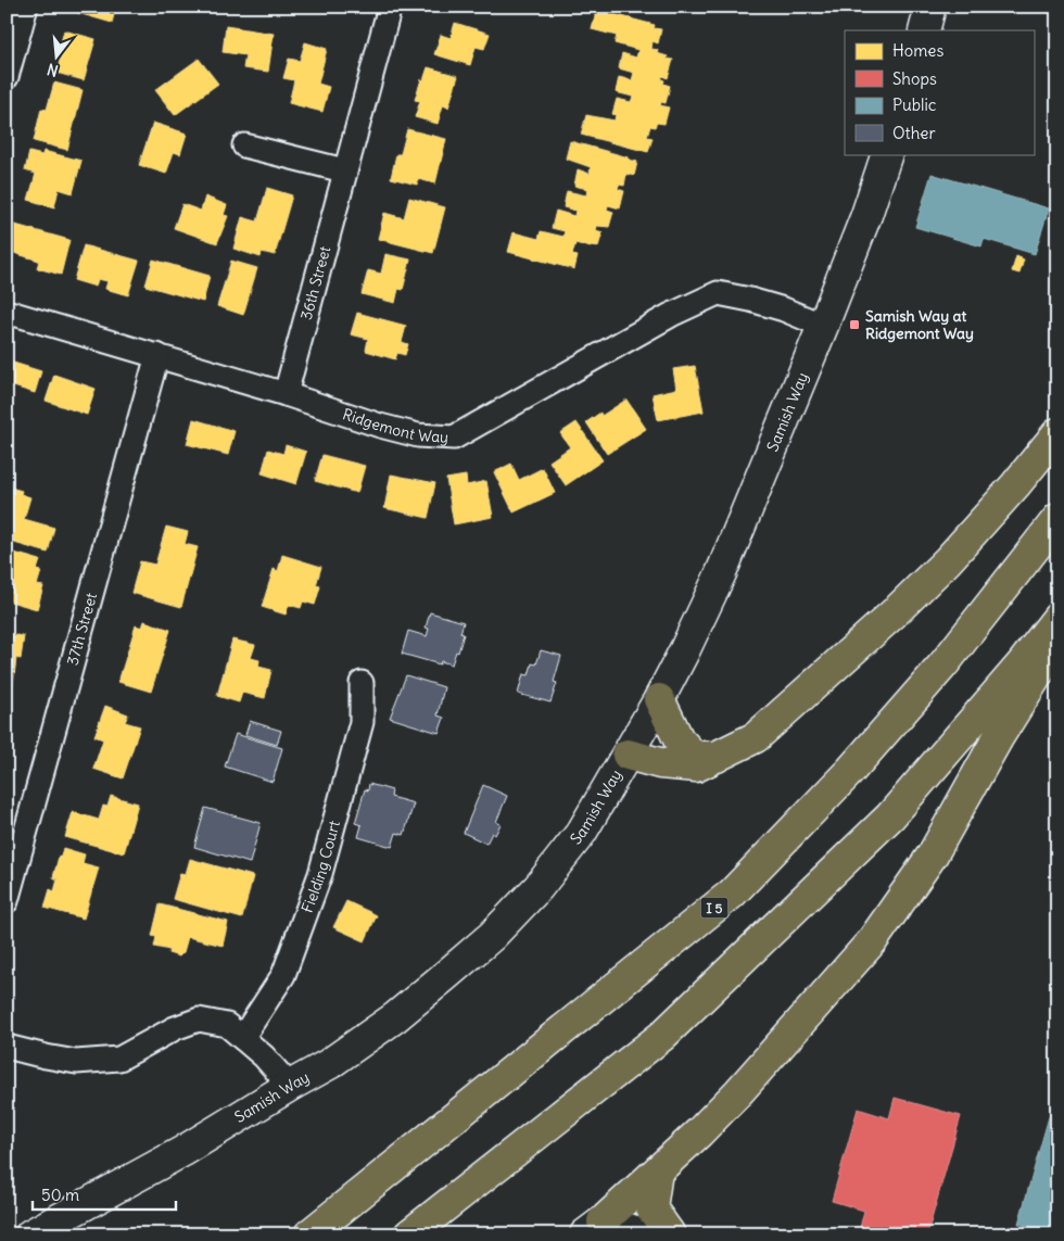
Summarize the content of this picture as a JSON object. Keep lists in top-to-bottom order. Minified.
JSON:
{"streets":{"highway":["I 5"],"main road":["Samish Way"],"street":["36th Street","Ridgemont Way","37th Street","Fielding Court"]},"crossings":[["36th Street","Ridgemont Way"],["Samish Way","Ridgemont Way"],["Ridgemont Way","37th Street"]],"places":{"transit":["Samish Way at Ridgemont Way"]},"legend":["Homes","Shops","Public","Other"],"scale_bar":"50 m","north":"bottom"}
